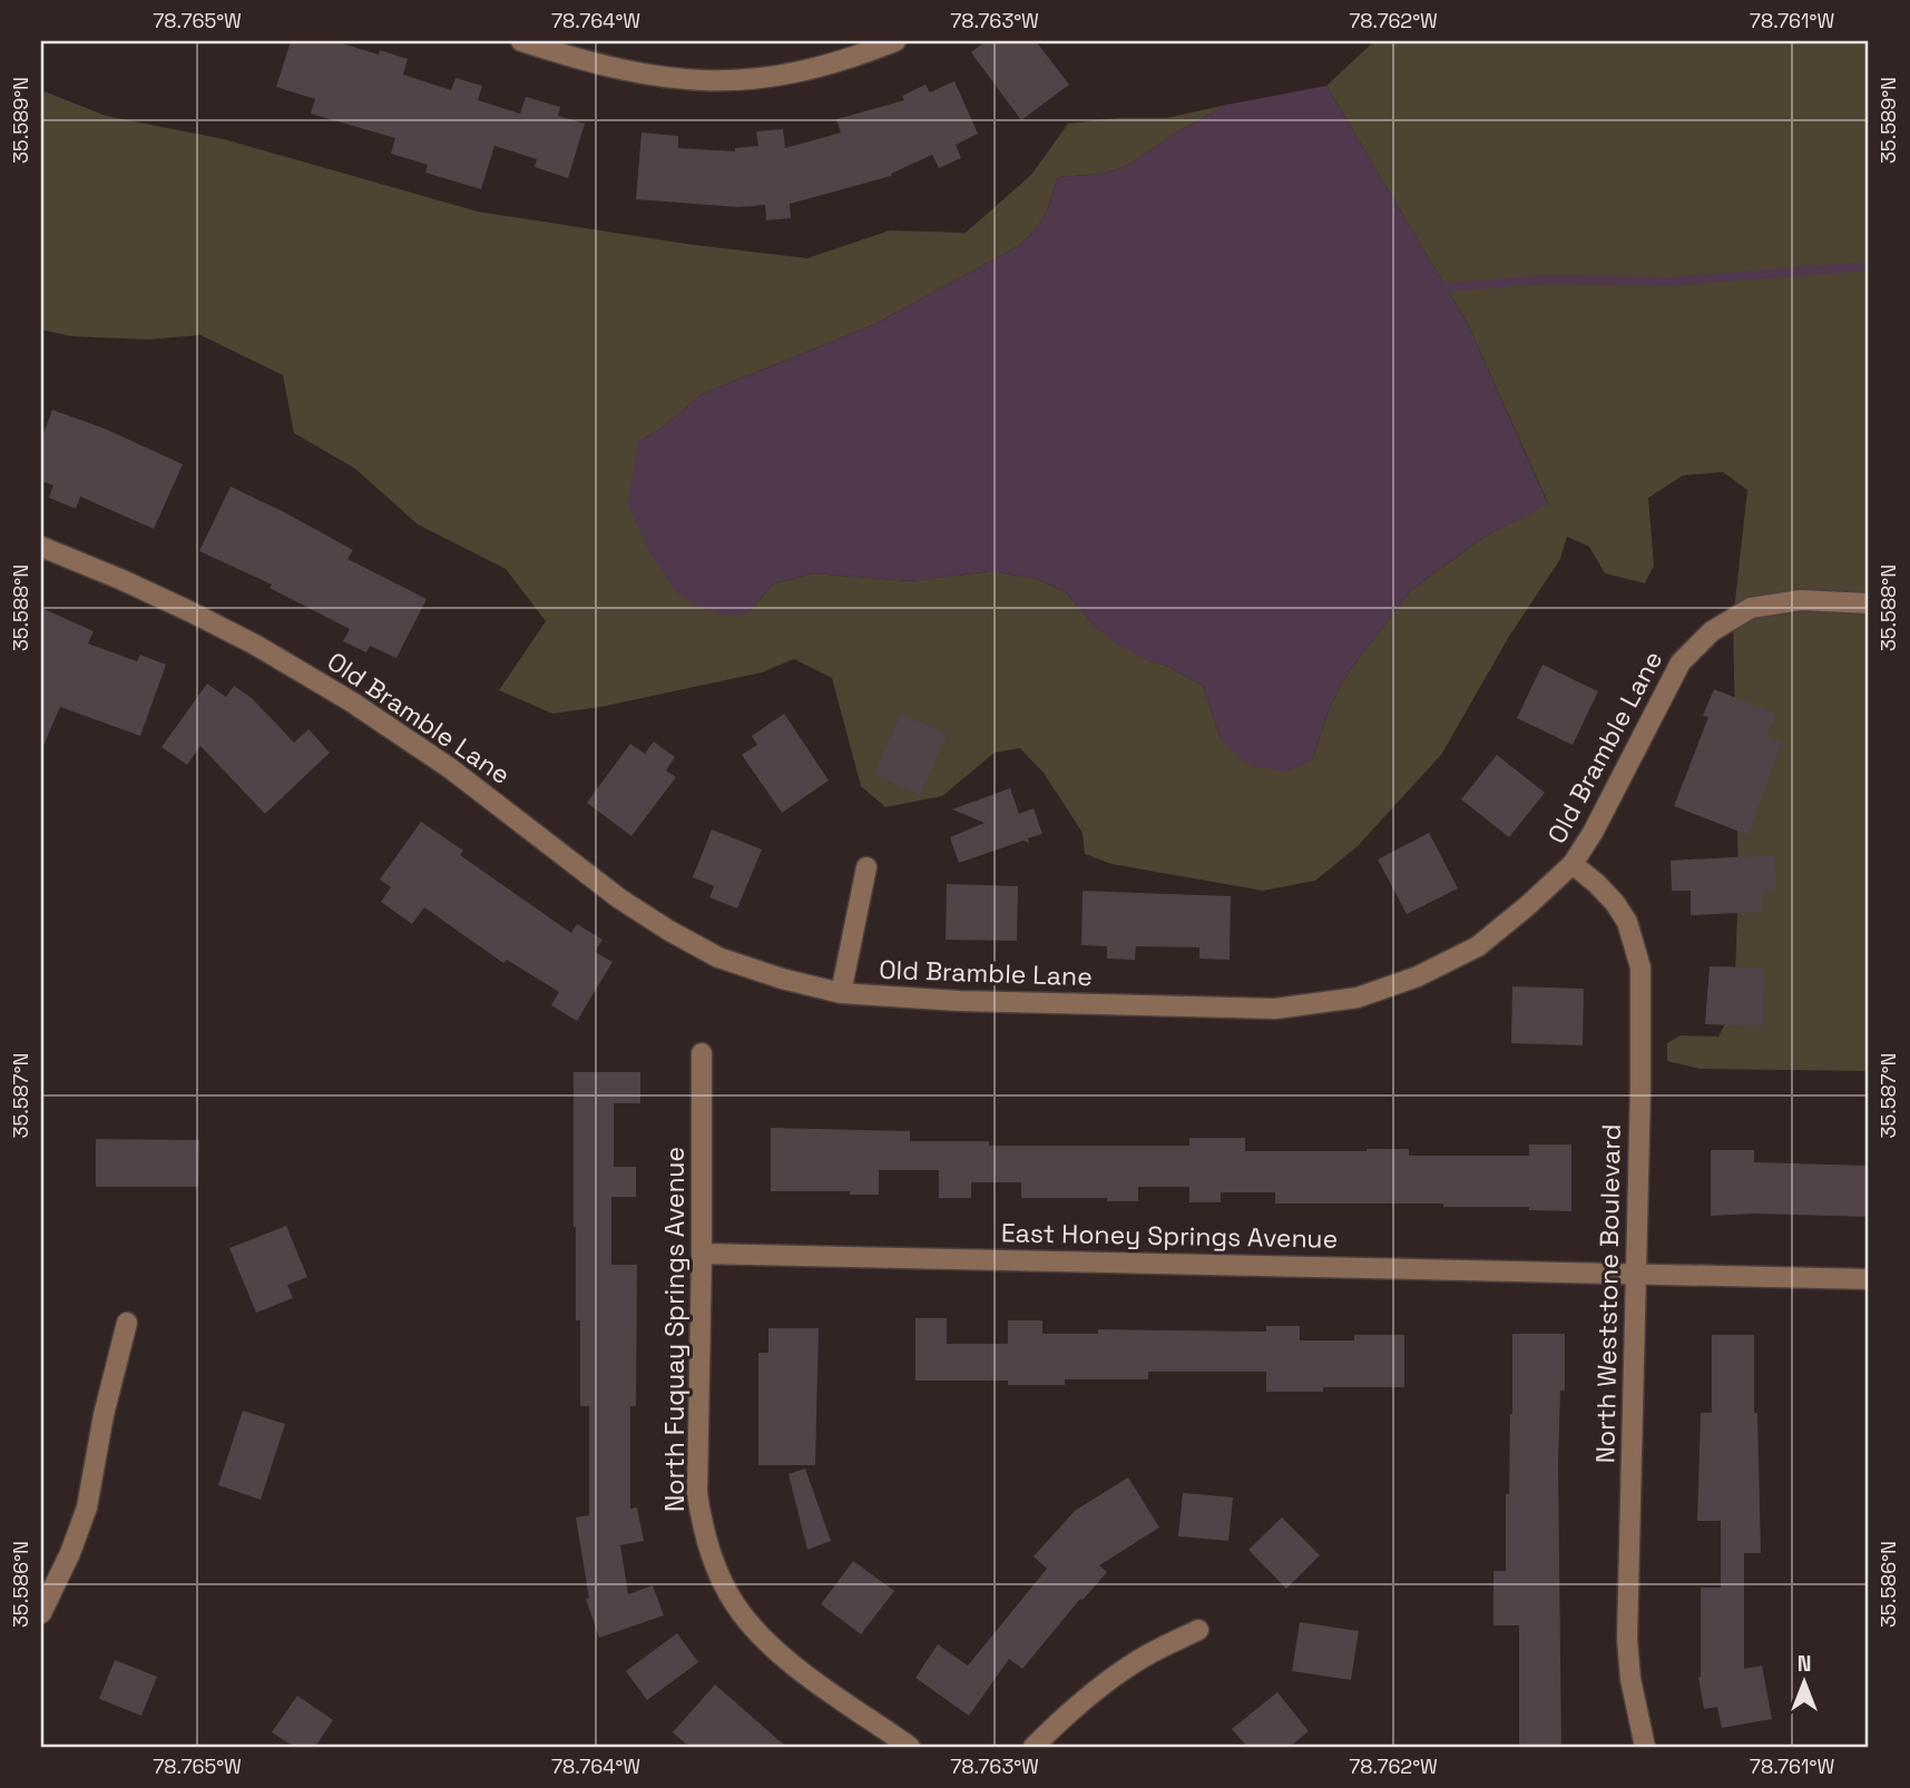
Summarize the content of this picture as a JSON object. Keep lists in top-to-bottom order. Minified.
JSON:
{"streets":{"street":["Old Bramble Lane","East Honey Springs Avenue","North Weststone Boulevard","North Fuquay Springs Avenue"]},"crossings":[["Old Bramble Lane","North Weststone Boulevard"],["East Honey Springs Avenue","North Weststone Boulevard"],["East Honey Springs Avenue","North Fuquay Springs Avenue"]],"north":"top","coordinates":["78.765°W","78.764°W","78.763°W","78.762°W","78.761°W","35.589°N","35.588°N","35.587°N","35.586°N"]}
